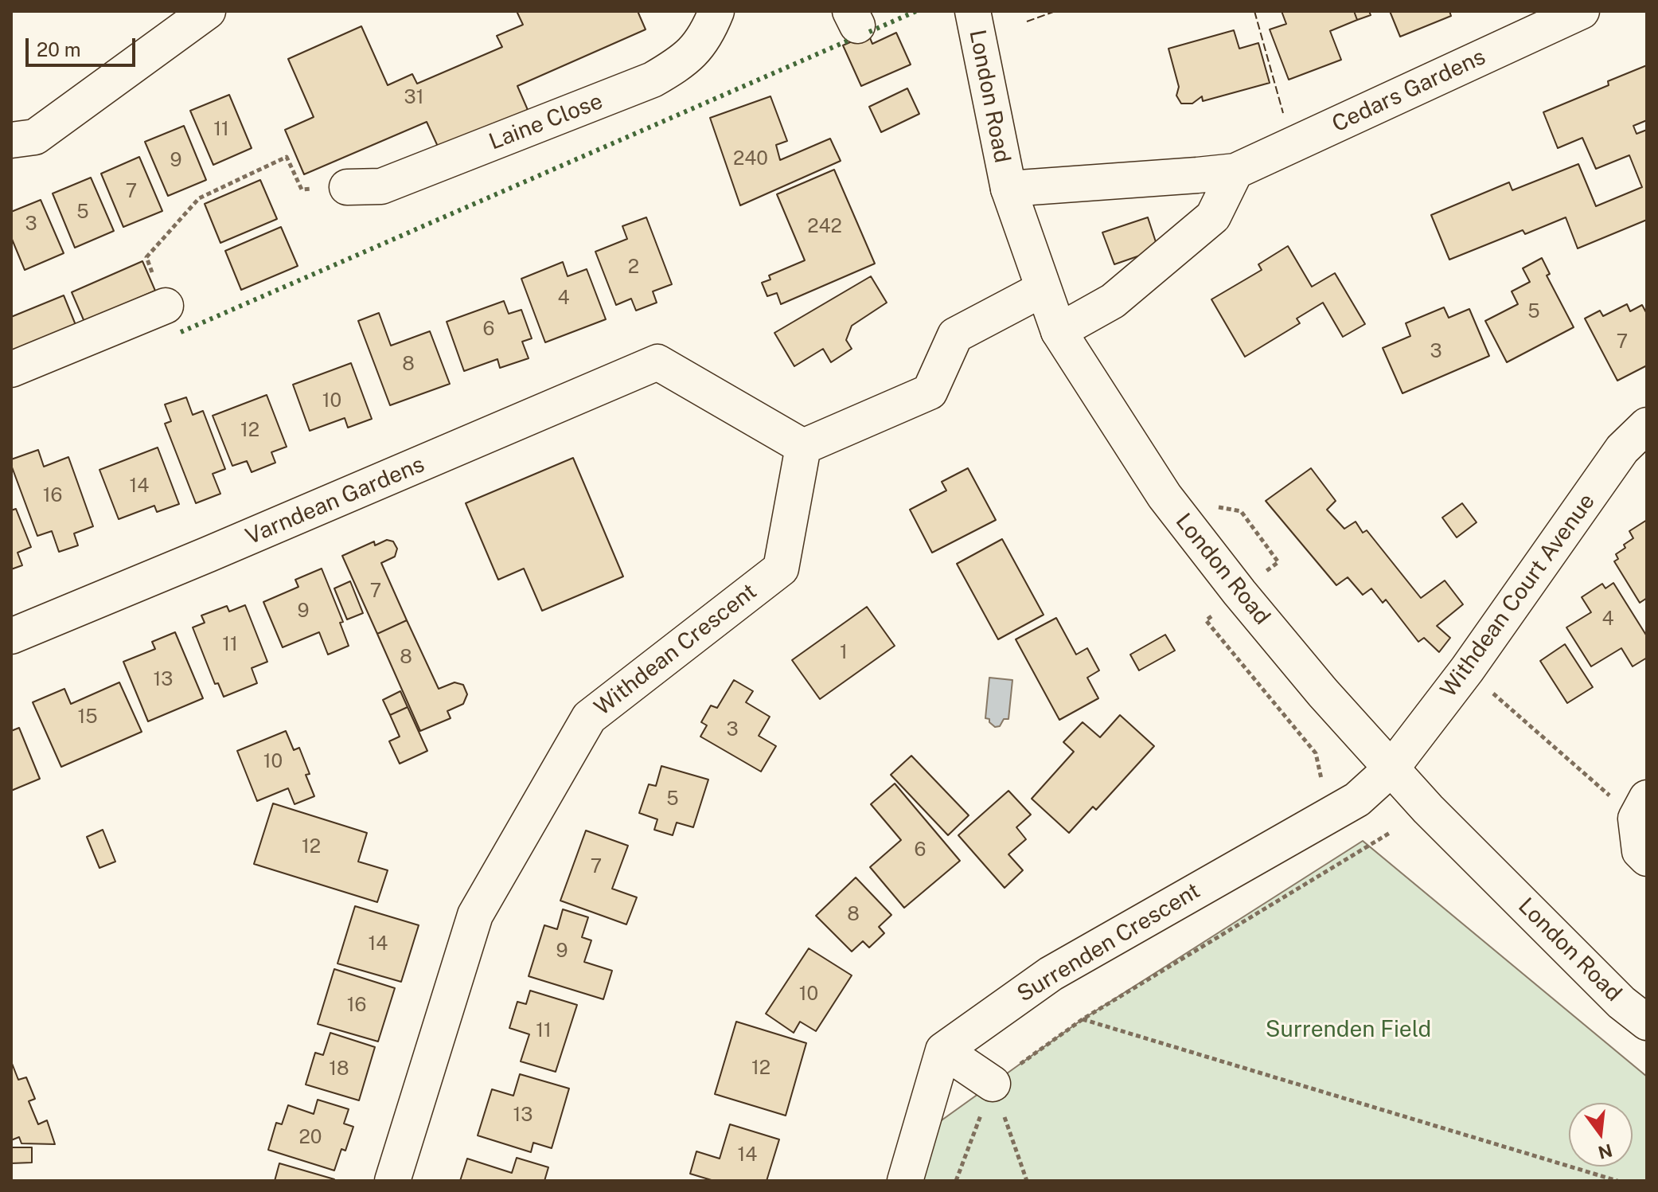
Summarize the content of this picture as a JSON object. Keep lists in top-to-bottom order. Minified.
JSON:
{"streets":{"main road":["Cedars Gardens","London Road","Laine Close","Varndean Gardens","Withdean Court Avenue","Withdean Crescent","Surrenden Crescent"]},"crossings":[["Cedars Gardens","London Road"],["London Road","Withdean Court Avenue"],["London Road","Surrenden Crescent"],["Varndean Gardens","Withdean Crescent"],["Withdean Court Avenue","Surrenden Crescent"]],"parks":["Surrenden Field"],"house_numbers":["31","11","240","9","7","5","3","242","2","4","5","6","7","3","8","10","12","14","16","7","9","4","11","1","8","13","15","3","10","5","12","6","7","8","14","9","10","16","11","12","18","13","20","14"],"scale_bar":"20 m","north":"bottom"}
